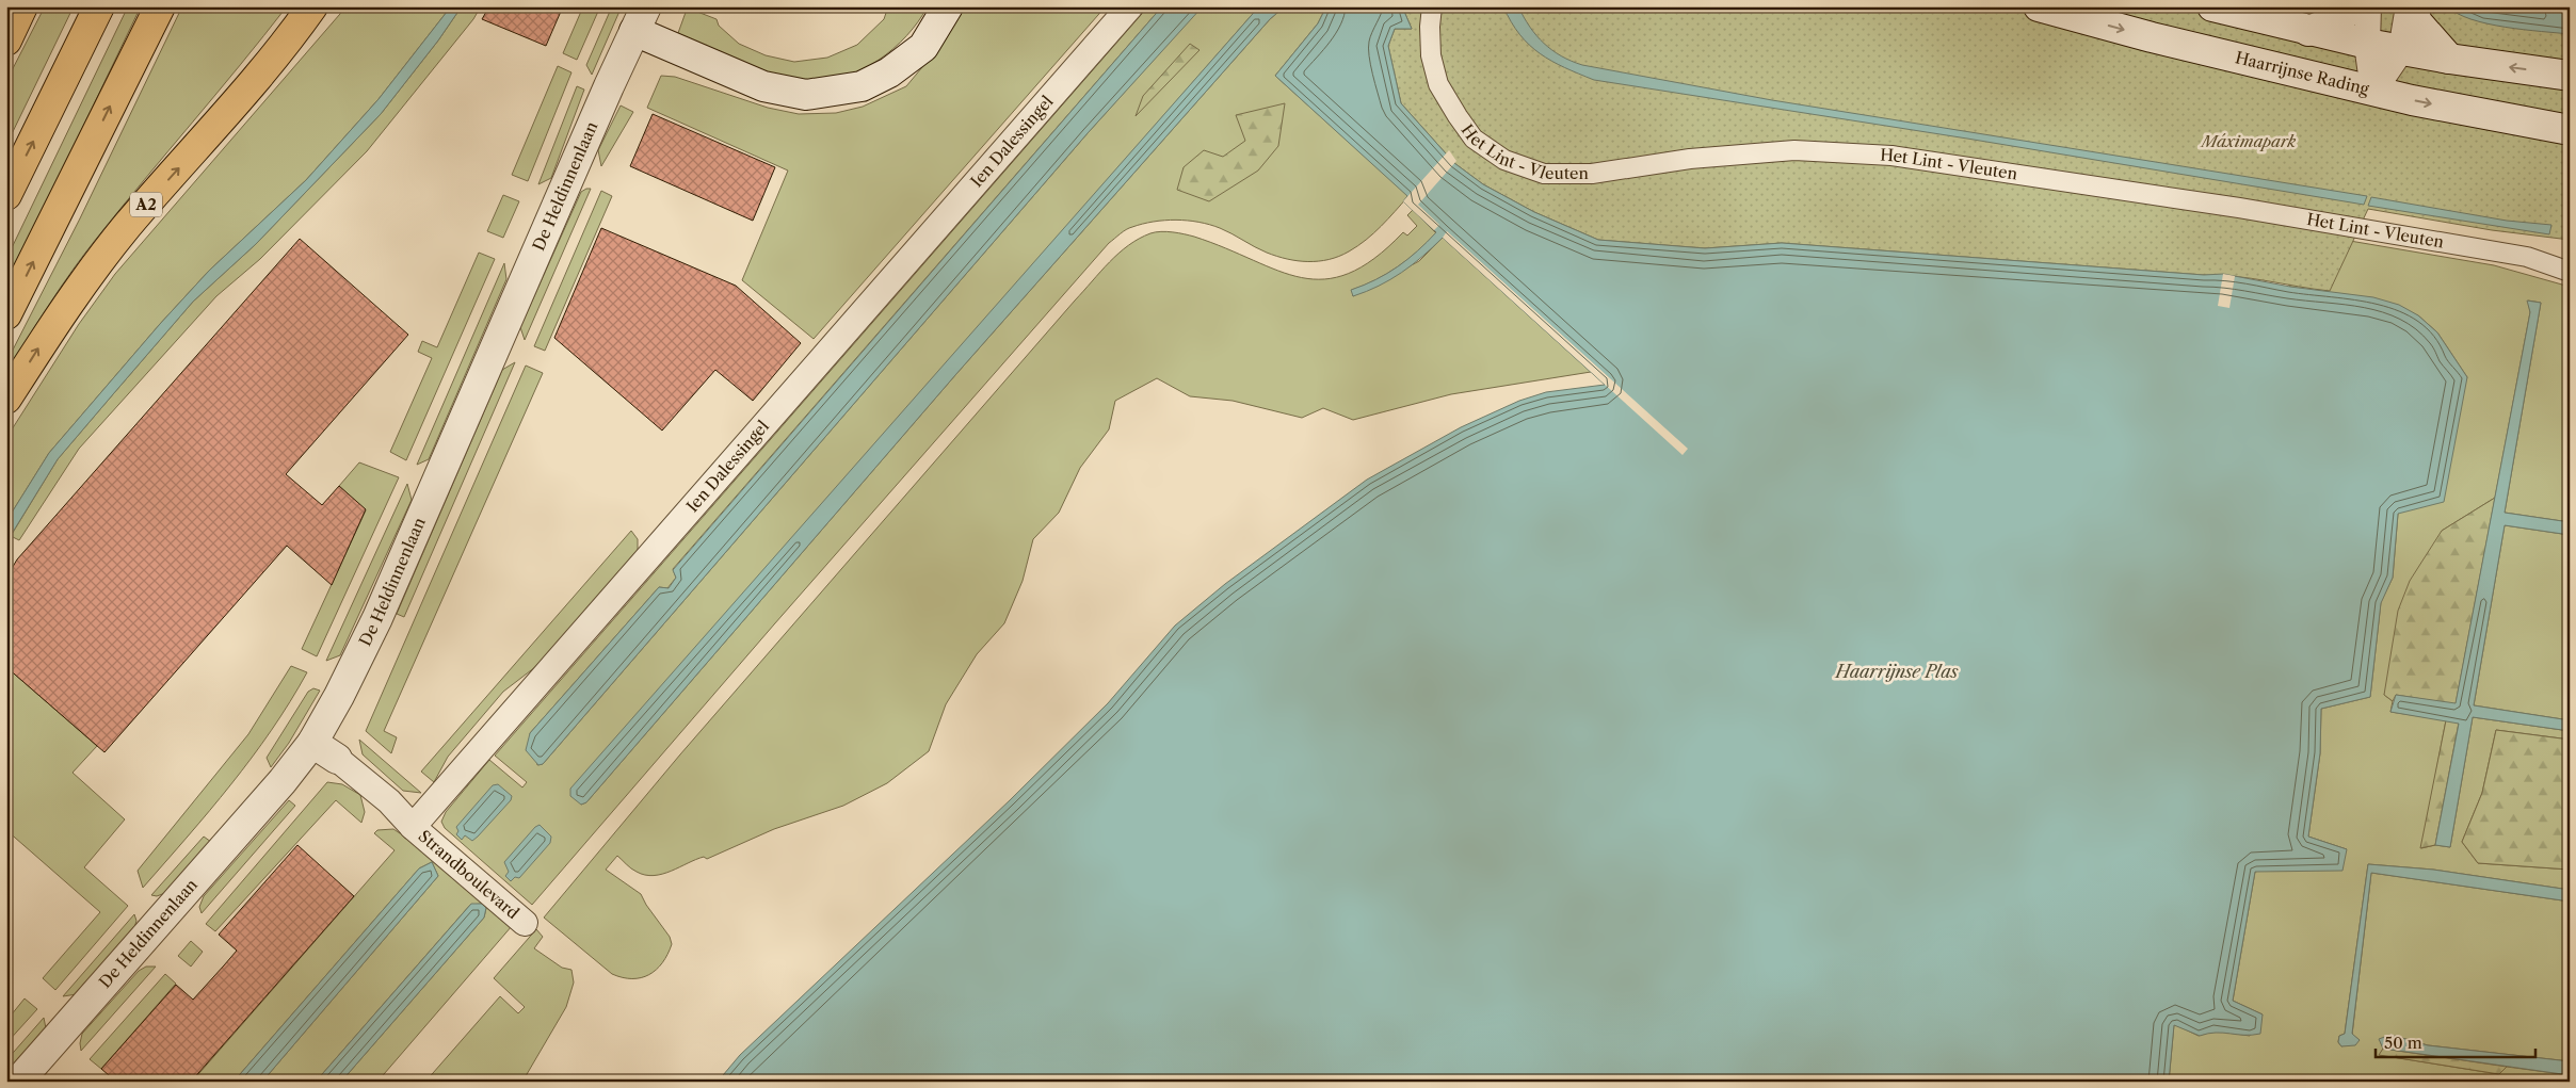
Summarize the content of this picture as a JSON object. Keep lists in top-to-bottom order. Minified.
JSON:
{"streets":{"highway":["A2"],"main road":["Haarrijnse Rading","De Heldinnenlaan"],"street":["Ien Dalessingel","Het Lint - Vleuten","Strandboulevard"]},"crossings":[["Ien Dalessingel","Strandboulevard"]],"water":["Haarrijnse Plas"],"parks":["Máximapark"],"scale_bar":"50 m"}
